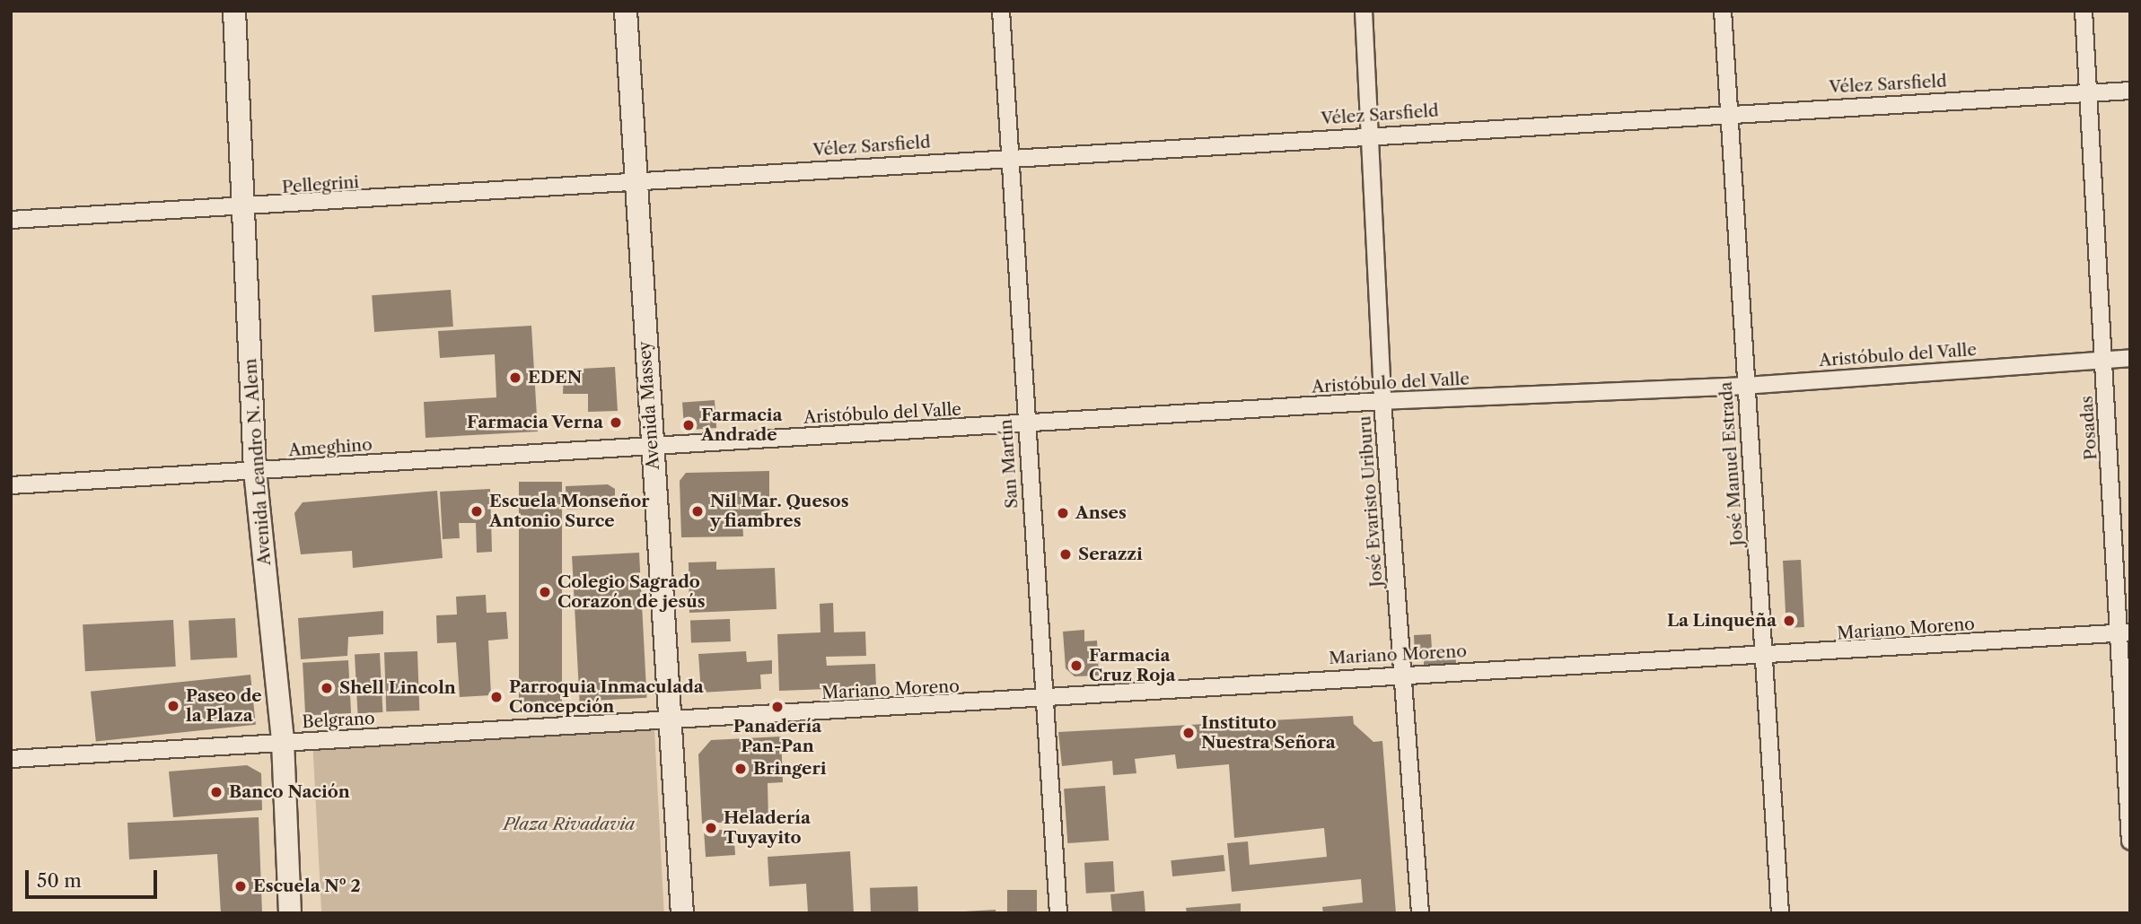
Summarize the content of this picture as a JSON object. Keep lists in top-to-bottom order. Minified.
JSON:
{"streets":{"main road":["Avenida Massey","Avenida Leandro N. Alem"],"street":["Vélez Sarsfield","Pellegrini","Aristóbulo del Valle","Posadas","Ameghino","San Martín","José Manuel Estrada","José Evaristo Uriburu","Mariano Moreno","Belgrano"]},"crossings":[["Vélez Sarsfield","Pellegrini"],["Vélez Sarsfield","Avenida Massey"],["Vélez Sarsfield","Posadas"],["Vélez Sarsfield","San Martín"],["Vélez Sarsfield","José Manuel Estrada"],["Vélez Sarsfield","José Evaristo Uriburu"],["Pellegrini","Avenida Massey"],["Pellegrini","Avenida Leandro N. Alem"],["Aristóbulo del Valle","Avenida Massey"],["Aristóbulo del Valle","Posadas"],["Aristóbulo del Valle","Ameghino"],["Aristóbulo del Valle","San Martín"],["Aristóbulo del Valle","José Manuel Estrada"],["Aristóbulo del Valle","José Evaristo Uriburu"],["Avenida Massey","Ameghino"],["Avenida Massey","Mariano Moreno"],["Avenida Massey","Belgrano"],["Posadas","Mariano Moreno"],["Ameghino","Avenida Leandro N. Alem"],["Avenida Leandro N. Alem","Belgrano"],["San Martín","Mariano Moreno"],["José Manuel Estrada","Mariano Moreno"],["José Evaristo Uriburu","Mariano Moreno"],["Mariano Moreno","Belgrano"]],"parks":["Plaza Rivadavia"],"places":["EDEN","Farmacia Verna","Farmacia Andrade","Escuela Monseñor Antonio Surce","Nil Mar. Quesos y fiambres","Anses","Serazzi","Colegio Sagrado Corazón de jesús","La Linqueña","Farmacia Cruz Roja","Shell Lincoln","Parroquia Inmaculada Concepción","Paseo de la Plaza","Panadería Pan-Pan","Instituto Nuestra Señora","Bringeri","Banco Nación","Heladería Tuyayito","Escuela Nº 2"],"scale_bar":"50 m"}
